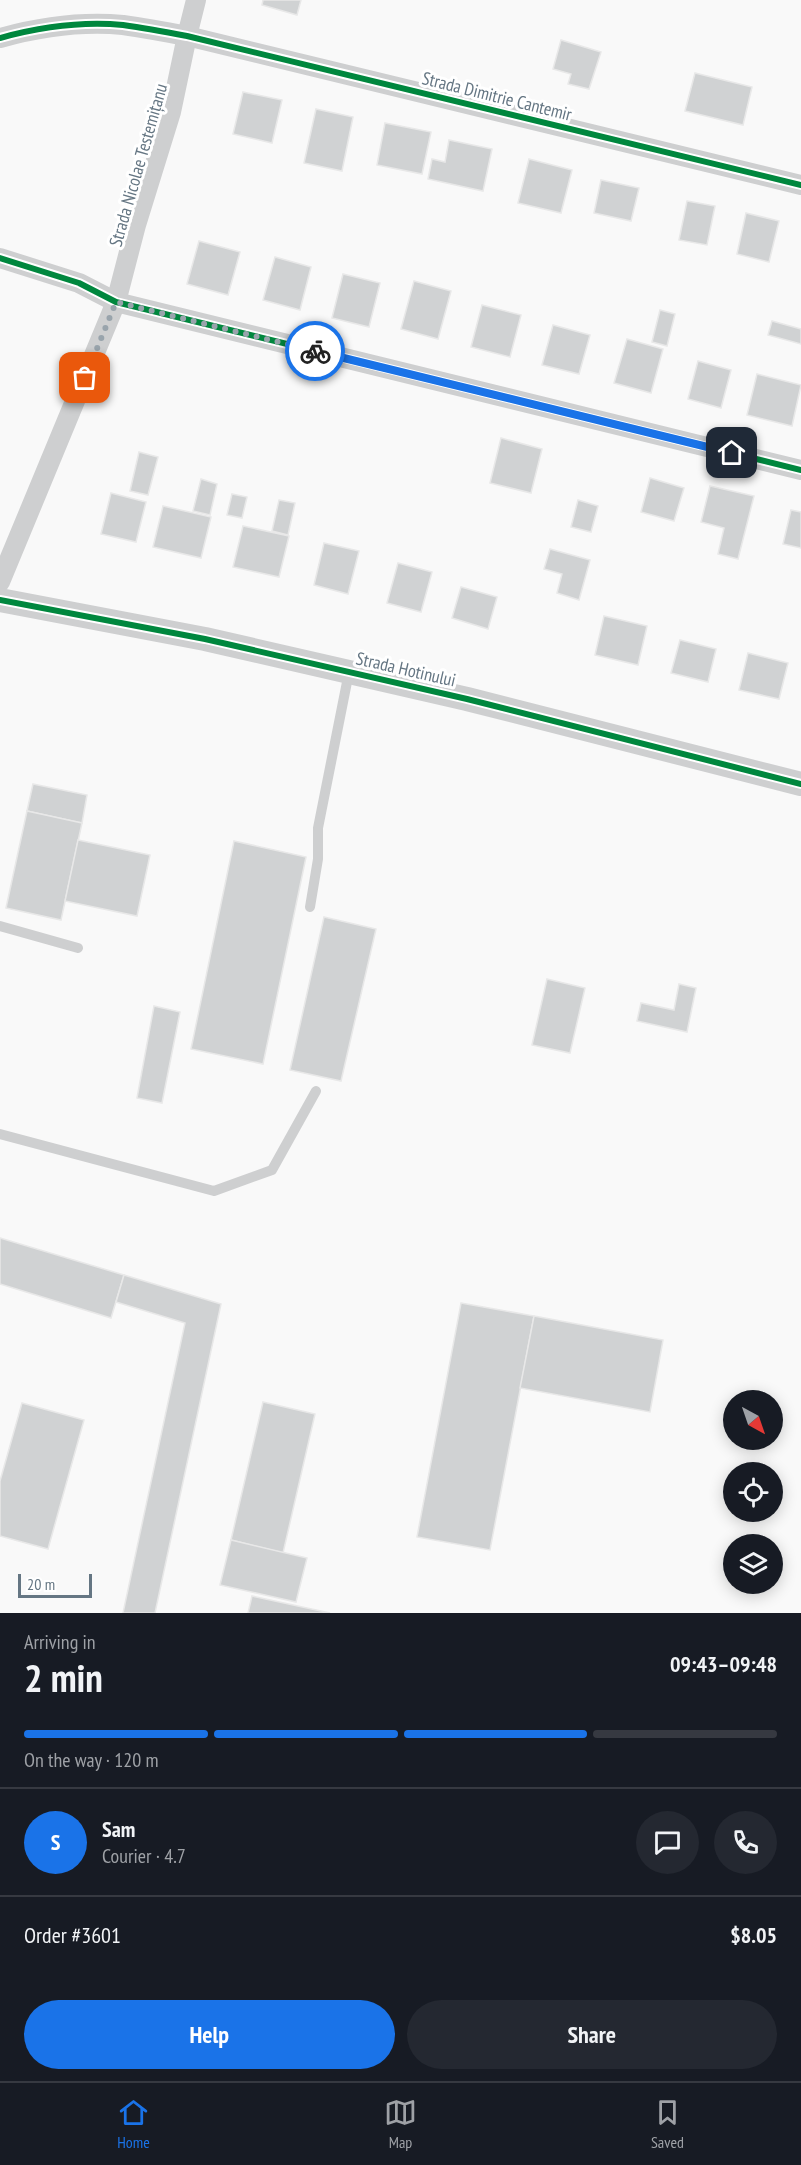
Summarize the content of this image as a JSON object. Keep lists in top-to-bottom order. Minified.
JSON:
{"streets":{"street":["Strada Dimitrie Cantemir","Strada Nicolae Testemițanu","Strada Hotinului"]},"crossings":[["Strada Dimitrie Cantemir","Strada Nicolae Testemițanu"]],"scale_bar":"20 m","north":"bottom right","page":{"scale":"20 m","heading":["2 min","Arriving in","09:43–09:48"],"panel":["Sam","Courier · 4.7","Order #3601","$8.05"],"bar":"On the way · 120 m","round":"S","buttons":["Help","Share"],"tabs":["Home","Map","Saved"]}}
